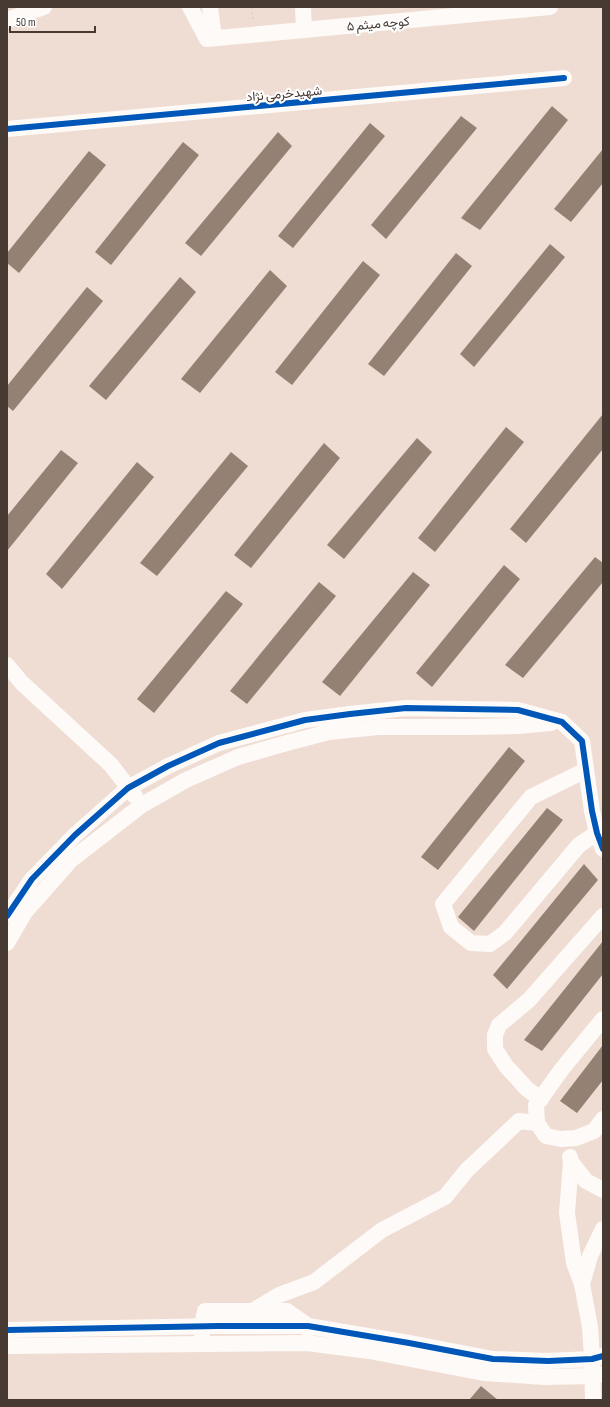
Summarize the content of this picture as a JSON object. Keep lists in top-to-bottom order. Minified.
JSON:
{"streets":{"street":["کوچه میثم ۵","شهیدخرمی نژاد"]},"scale_bar":"50 m"}
